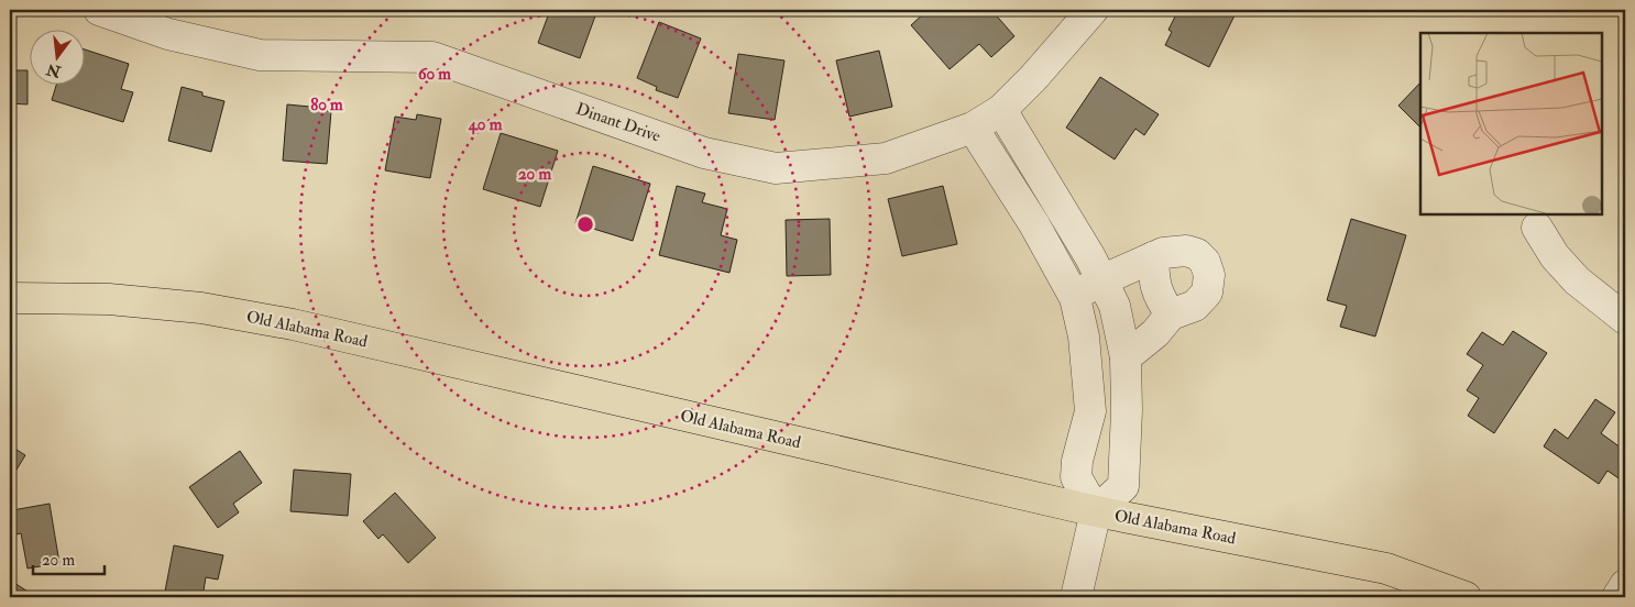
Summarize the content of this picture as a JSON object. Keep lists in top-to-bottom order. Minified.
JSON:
{"streets":{"main road":["Old Alabama Road"],"street":["Dinant Drive"]},"scale_bar":"20 m","north":"bottom","rings":["60 m","80 m","40 m","20 m"]}
